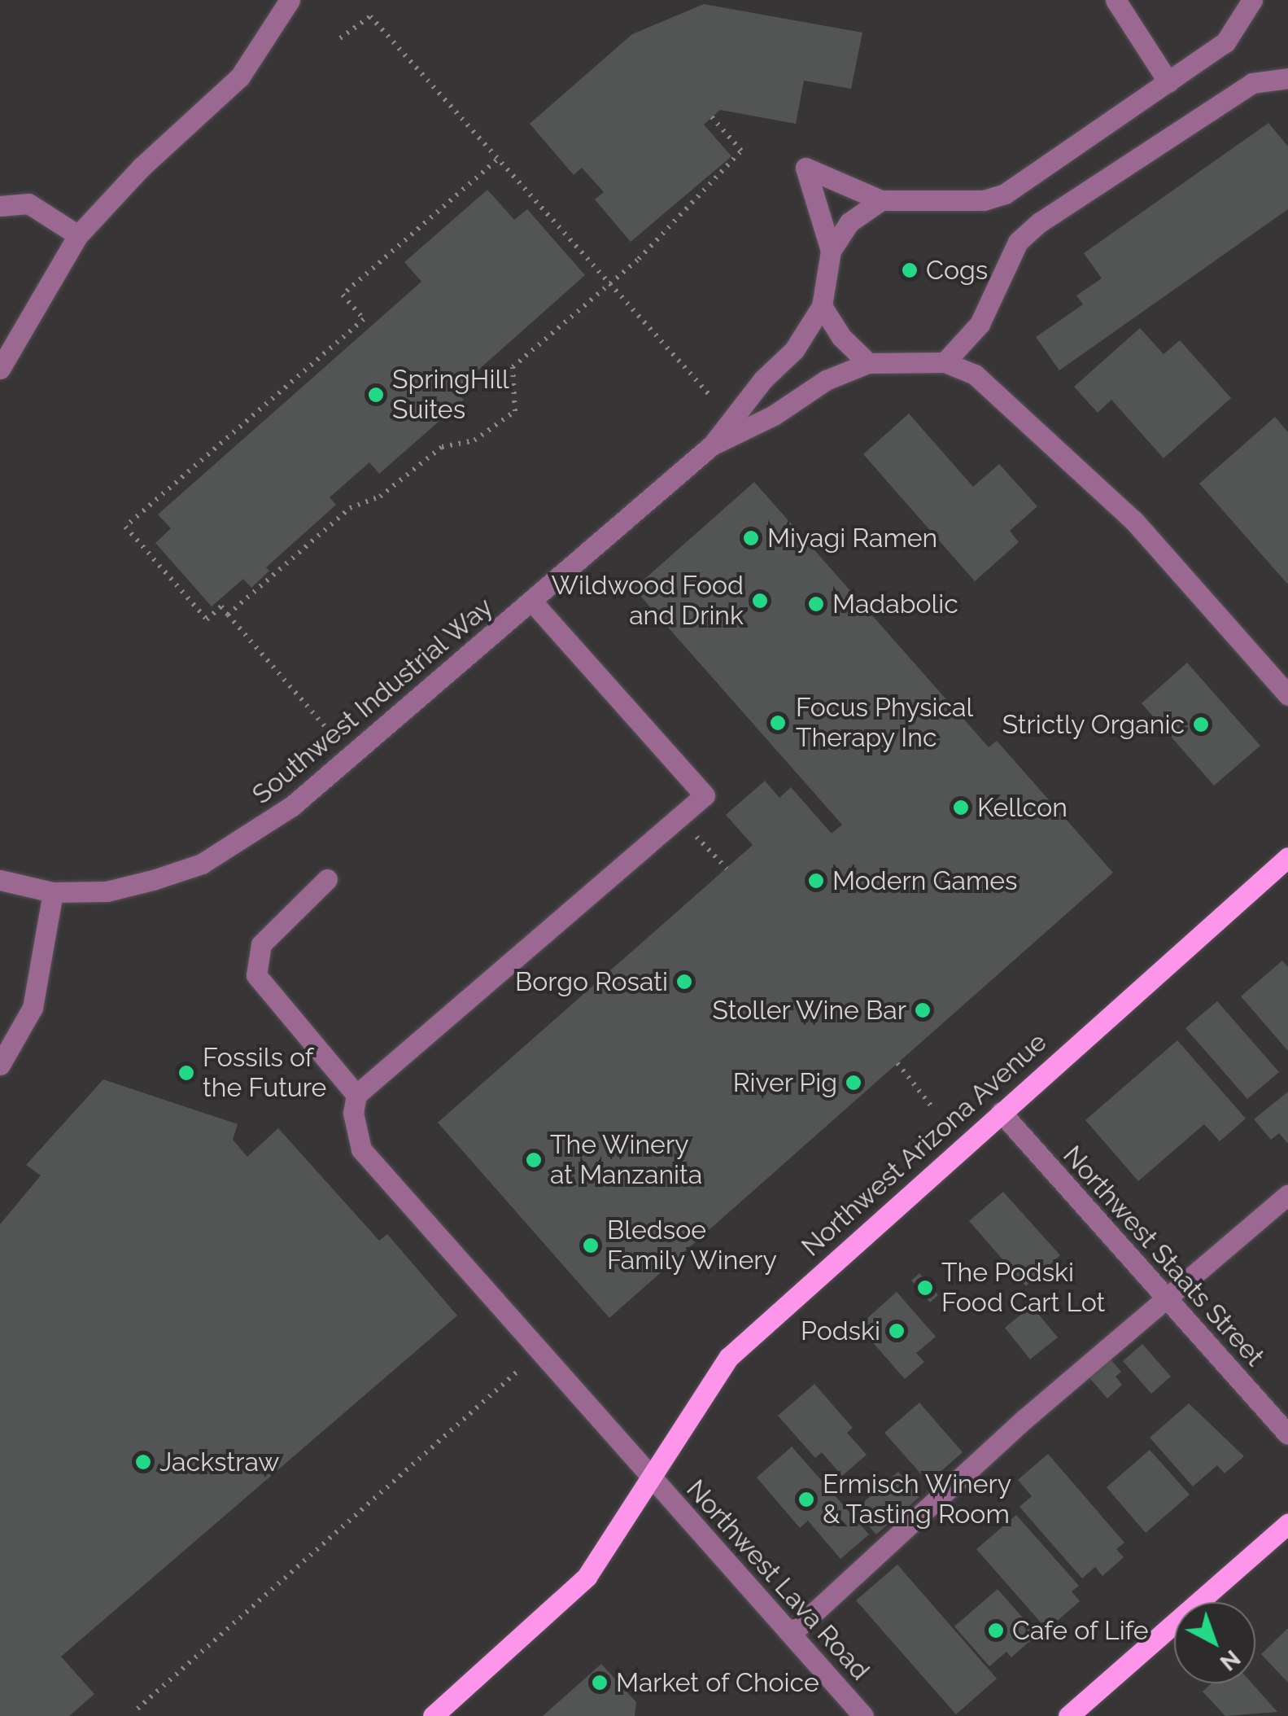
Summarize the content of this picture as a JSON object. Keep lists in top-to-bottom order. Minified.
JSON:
{"streets":{"main road":["Northwest Arizona Avenue"],"street":["Southwest Industrial Way","Northwest Staats Street","Northwest Lava Road"]},"crossings":[["Northwest Arizona Avenue","Northwest Staats Street"],["Northwest Arizona Avenue","Northwest Lava Road"]],"places":["Cogs","SpringHill Suites","Miyagi Ramen","Wildwood Food and Drink","Madabolic","Focus Physical Therapy Inc","Strictly Organic","Kellcon","Modern Games","Borgo Rosati","Stoller Wine Bar","Fossils of the Future","River Pig","The Winery at Manzanita","Bledsoe Family Winery","The Podski Food Cart Lot","Podski","Jackstraw","Ermisch Winery & Tasting Room","Cafe of Life","Market of Choice"],"north":"bottom right"}
